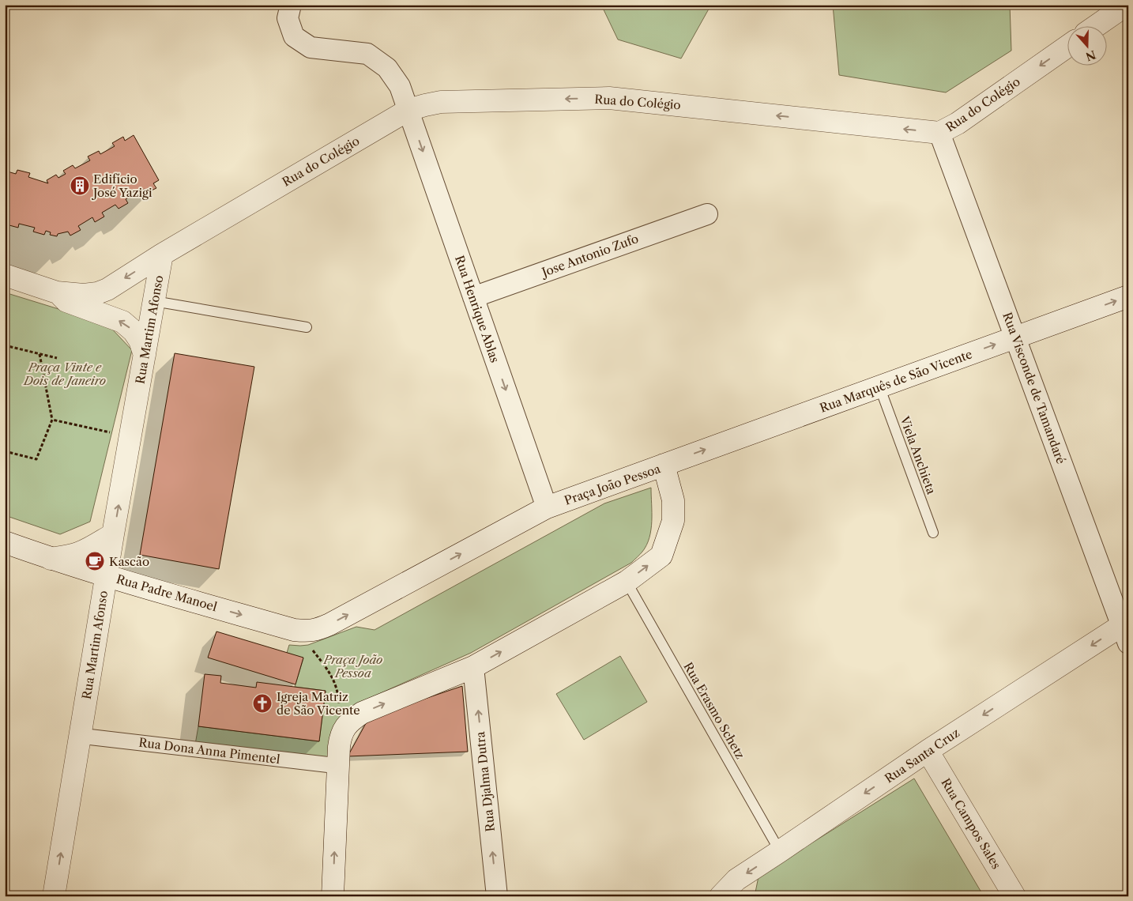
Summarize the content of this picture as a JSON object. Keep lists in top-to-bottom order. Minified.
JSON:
{"streets":{"street":["Rua do Colégio","Jose Antonio Zufo","Rua Henrique Ablas","Rua Martim Afonso","Rua Marquês de São Vicente","Rua Visconde de Tamandaré","Praça João Pessoa","Rua Padre Manoel","Rua Dona Anna Pimentel","Rua Santa Cruz","Rua Djalma Dutra","Rua Campos Sales"],"lane":["Viela Anchieta","Rua Erasmo Schetz"]},"crossings":[["Rua do Colégio","Rua Henrique Ablas"],["Rua do Colégio","Rua Martim Afonso"],["Rua do Colégio","Rua Visconde de Tamandaré"],["Jose Antonio Zufo","Rua Henrique Ablas"],["Rua Henrique Ablas","Praça João Pessoa"],["Rua Martim Afonso","Rua Padre Manoel"],["Rua Martim Afonso","Rua Dona Anna Pimentel"],["Rua Marquês de São Vicente","Rua Visconde de Tamandaré"],["Rua Marquês de São Vicente","Viela Anchieta"],["Rua Marquês de São Vicente","Praça João Pessoa"],["Rua Visconde de Tamandaré","Rua Santa Cruz"],["Praça João Pessoa","Rua Padre Manoel"],["Praça João Pessoa","Rua Erasmo Schetz"],["Praça João Pessoa","Rua Djalma Dutra"],["Rua Erasmo Schetz","Rua Santa Cruz"],["Rua Santa Cruz","Rua Campos Sales"]],"one_way":["Rua do Colégio","Rua Henrique Ablas","Rua Martim Afonso","Rua Marquês de São Vicente","Praça João Pessoa","Rua Padre Manoel","Rua Santa Cruz"],"parks":["Praça Vinte e Dois de Janeiro","Praça João Pessoa"],"places":{"building":["Edifício José Yazigi"],"cafe":["Kascão"],"church":["Igreja Matriz de São Vicente"]},"north":"bottom"}
